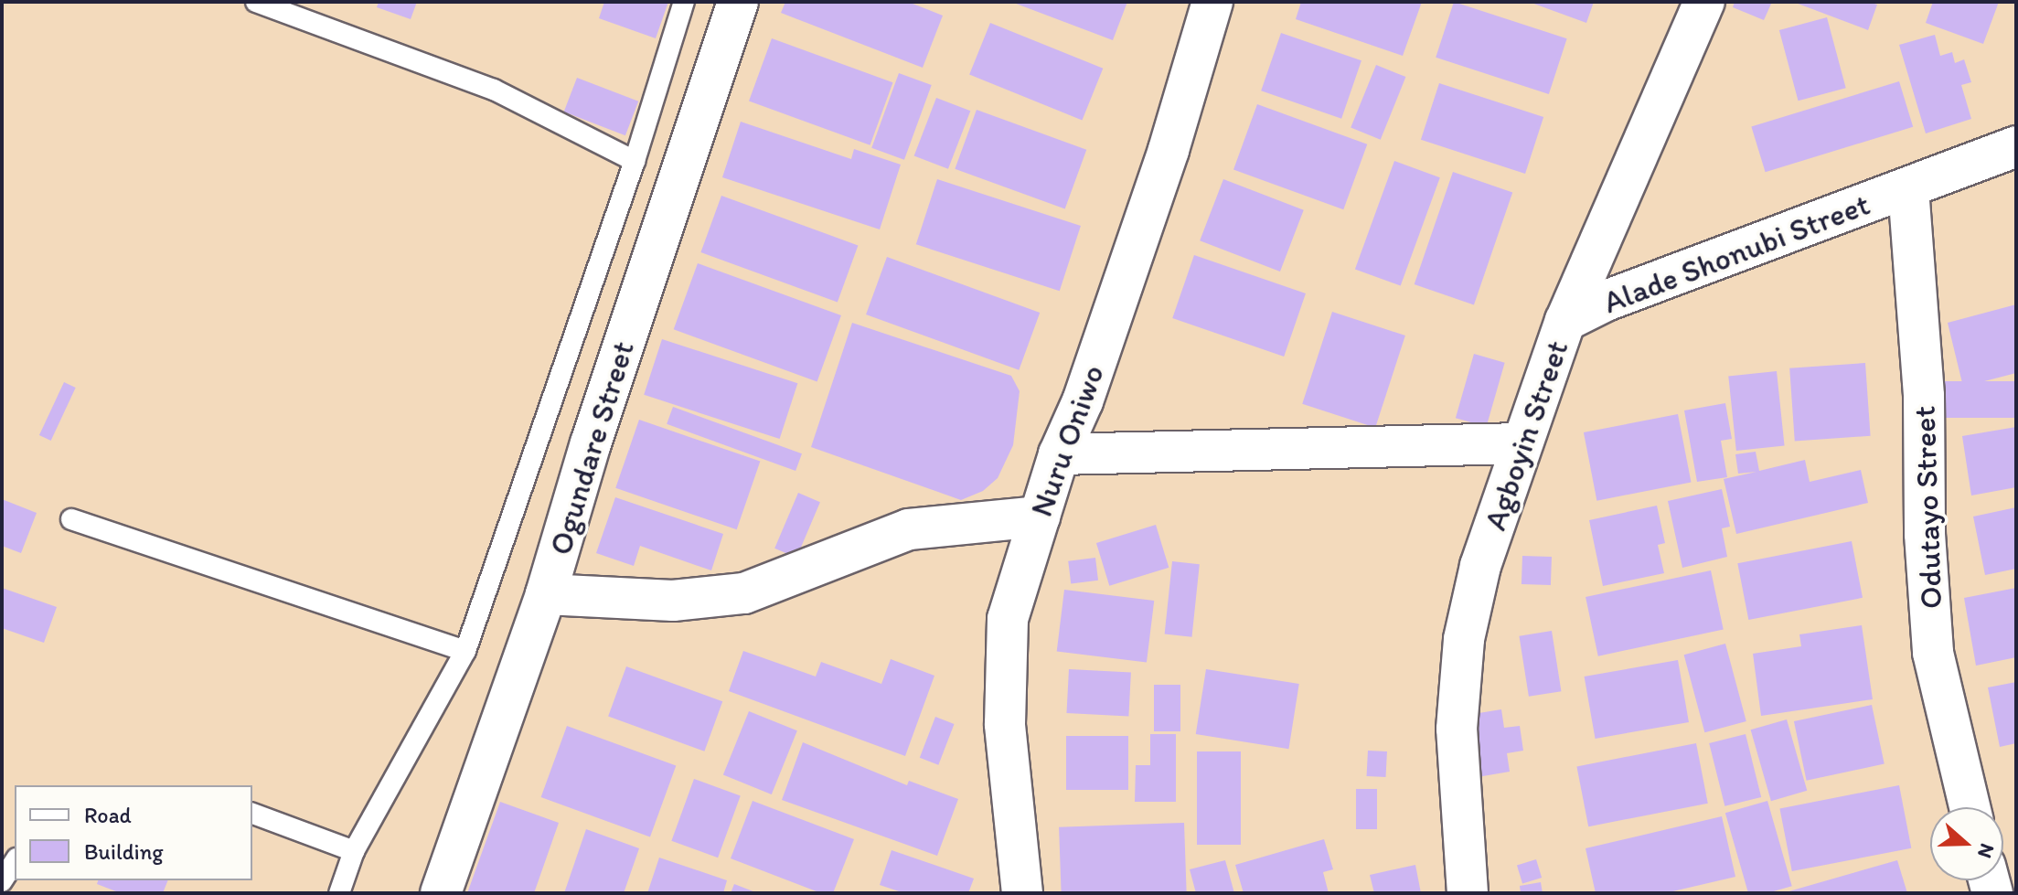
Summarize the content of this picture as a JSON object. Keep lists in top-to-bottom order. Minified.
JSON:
{"streets":{"street":["Alade Shonubi Street","Agboyin Street","Nuru Oniwo","Ogundare Street","Odutayo Street"]},"crossings":[["Alade Shonubi Street","Agboyin Street"],["Alade Shonubi Street","Odutayo Street"]],"legend":["Road","Building"],"north":"right"}
